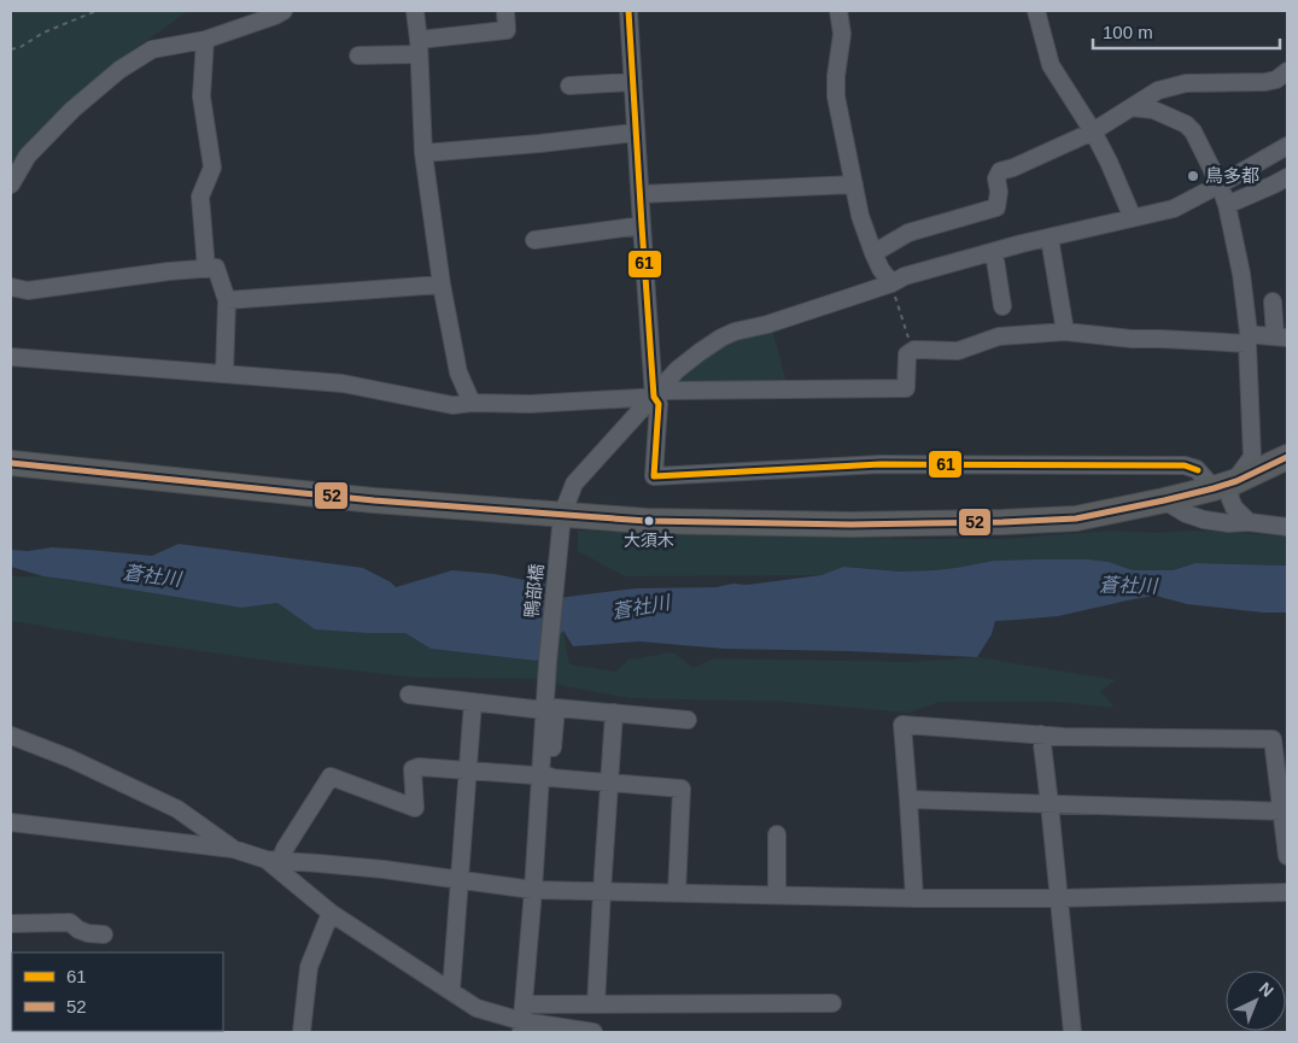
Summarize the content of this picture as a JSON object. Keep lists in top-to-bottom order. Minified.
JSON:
{"streets":{"street":["鴨部橋"]},"water":["蒼社川"],"places":["鳥多都","大須木"],"lines":["transit line 61","transit line 52"],"legend":["61","52"],"scale_bar":"100 m","north":"top right"}
